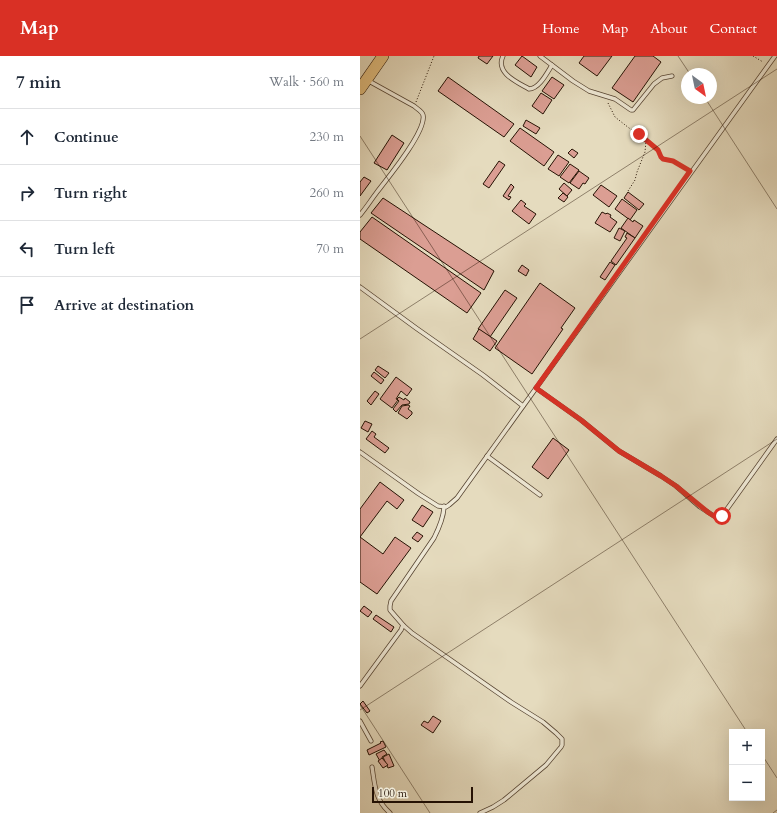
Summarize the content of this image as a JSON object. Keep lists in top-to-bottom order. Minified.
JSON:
{"scale_bar":"100 m","north":"bottom right","page":{"header":"Map","nav":["Home","Map","About","Contact"],"heading":["7 min","Walk · 560 m"],"list":[["Continue","230 m"],["Turn right","260 m"],["Turn left","70 m"],"Arrive at destination"],"map_buttons":["+","−"],"scale":"100 m"}}
